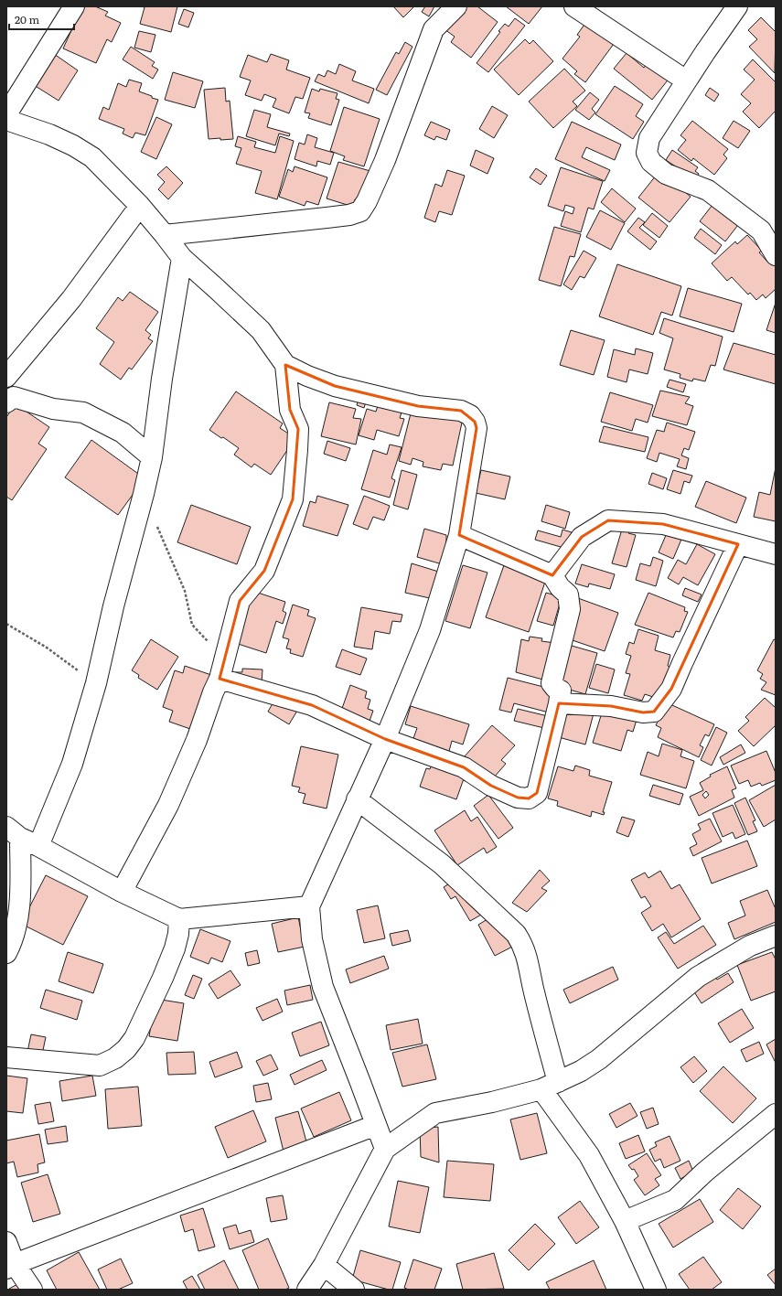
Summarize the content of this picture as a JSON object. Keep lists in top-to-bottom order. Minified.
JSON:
{"scale_bar":"20 m"}
